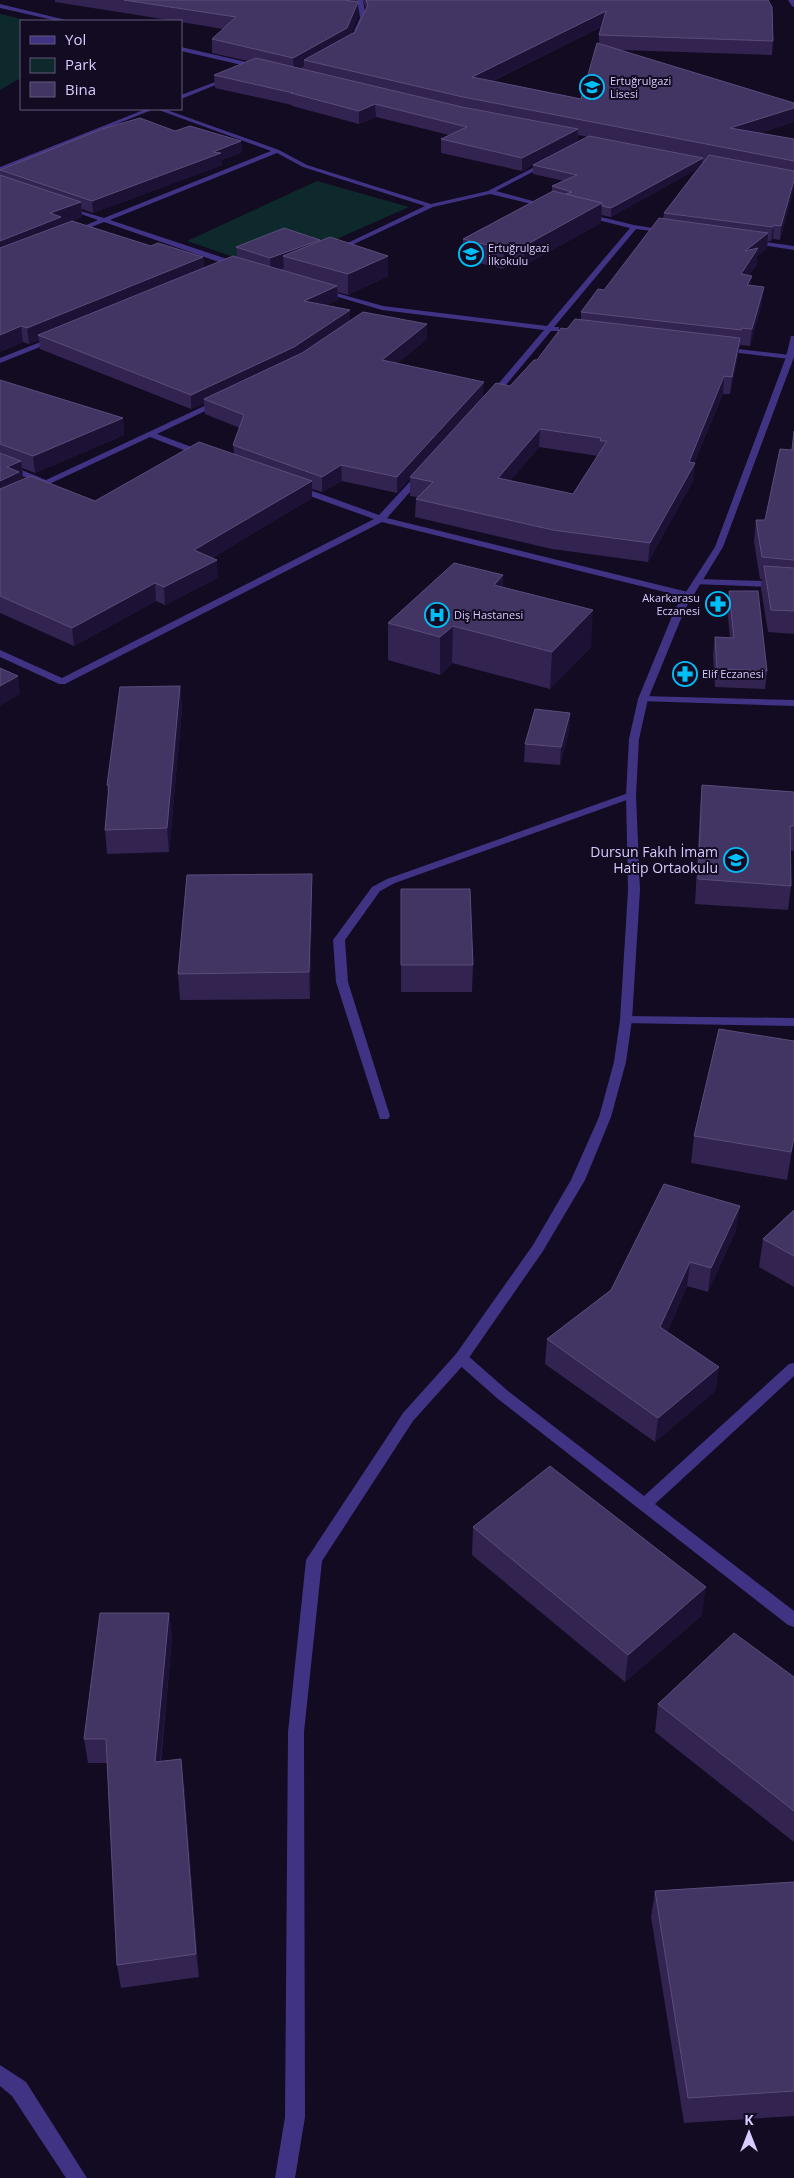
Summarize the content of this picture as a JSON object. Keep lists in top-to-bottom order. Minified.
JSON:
{"places":{"school or university":["Ertuğrulgazi Lisesi","Ertuğrulgazi İlkokulu","Dursun Fakıh İmam Hatip Ortaokulu"],"pharmacy":["Akarkarasu Eczanesi","Elif Eczanesi"],"hospital":["Diş Hastanesi"]},"legend":["Yol","Park","Bina"],"north":"top"}
